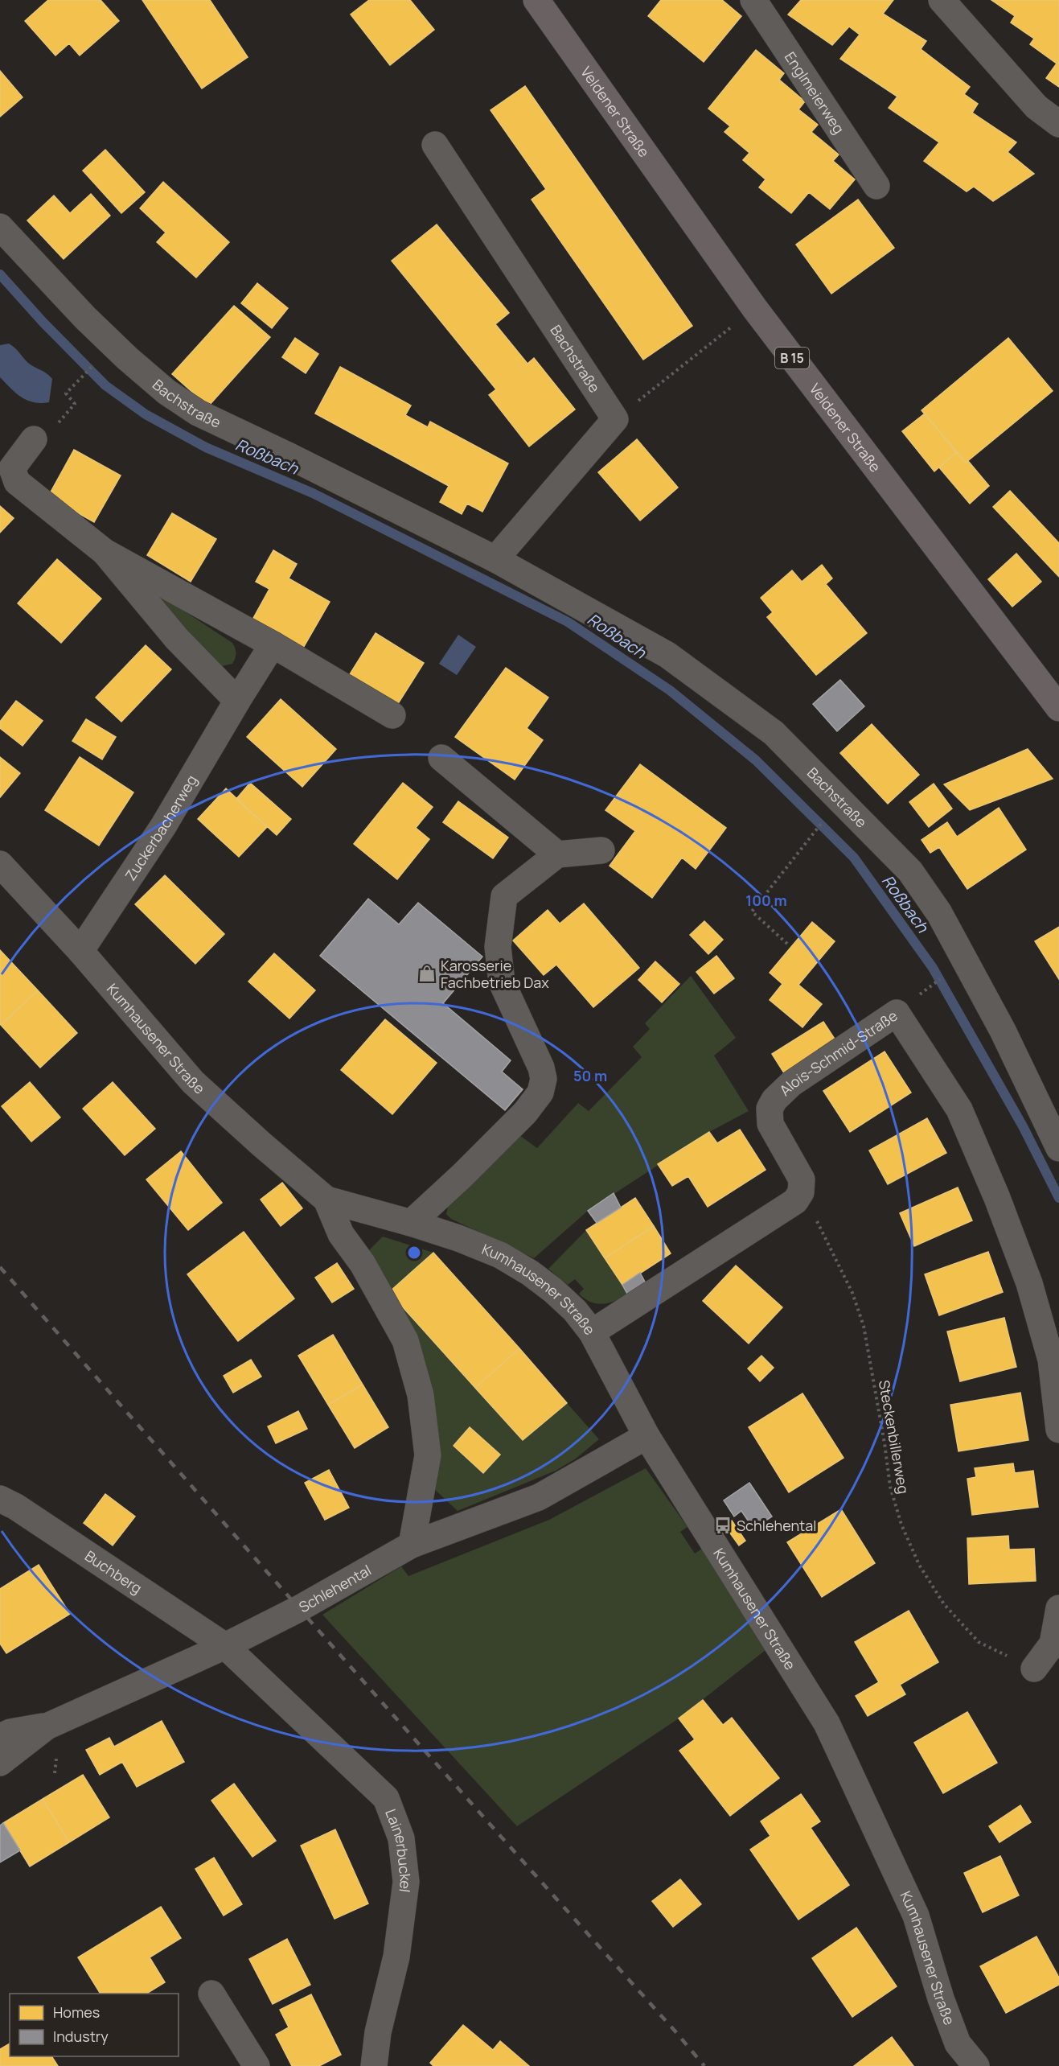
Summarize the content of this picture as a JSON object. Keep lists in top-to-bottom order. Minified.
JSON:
{"streets":{"main road":["Veldener Straße","B 15"],"street":["Englmeierweg","Bachstraße","Zuckerbacherweg","Kumhausener Straße","Alois-Schmid-Straße","Buchberg","Schlehental","Lainerbuckel"],"path":["Steckenbillerweg"]},"crossings":[["Zuckerbacherweg","Kumhausener Straße"],["Kumhausener Straße","Schlehental"],["Alois-Schmid-Straße","Steckenbillerweg"],["Buchberg","Schlehental"],["Buchberg","Lainerbuckel"],["Schlehental","Lainerbuckel"]],"water":["Roßbach"],"places":{"shop":["Karosserie Fachbetrieb Dax"],"bus stop":["Schlehental"]},"legend":["Homes","Industry"],"rings":["100 m","50 m"]}
